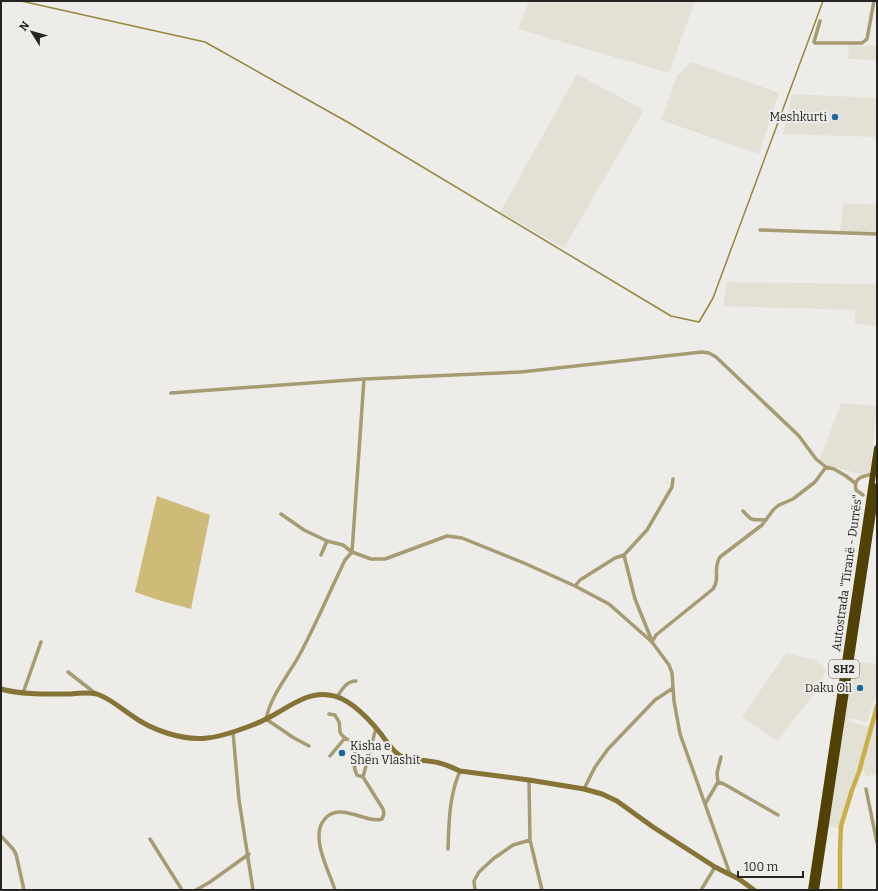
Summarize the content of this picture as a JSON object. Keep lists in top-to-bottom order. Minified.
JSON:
{"streets":{"highway":["Autostrada \"Tiranë - Durrës\"","SH2"]},"places":["Meshkurti","Daku Oil","Kisha e Shën Vlashit"],"scale_bar":"100 m","north":"top left"}
